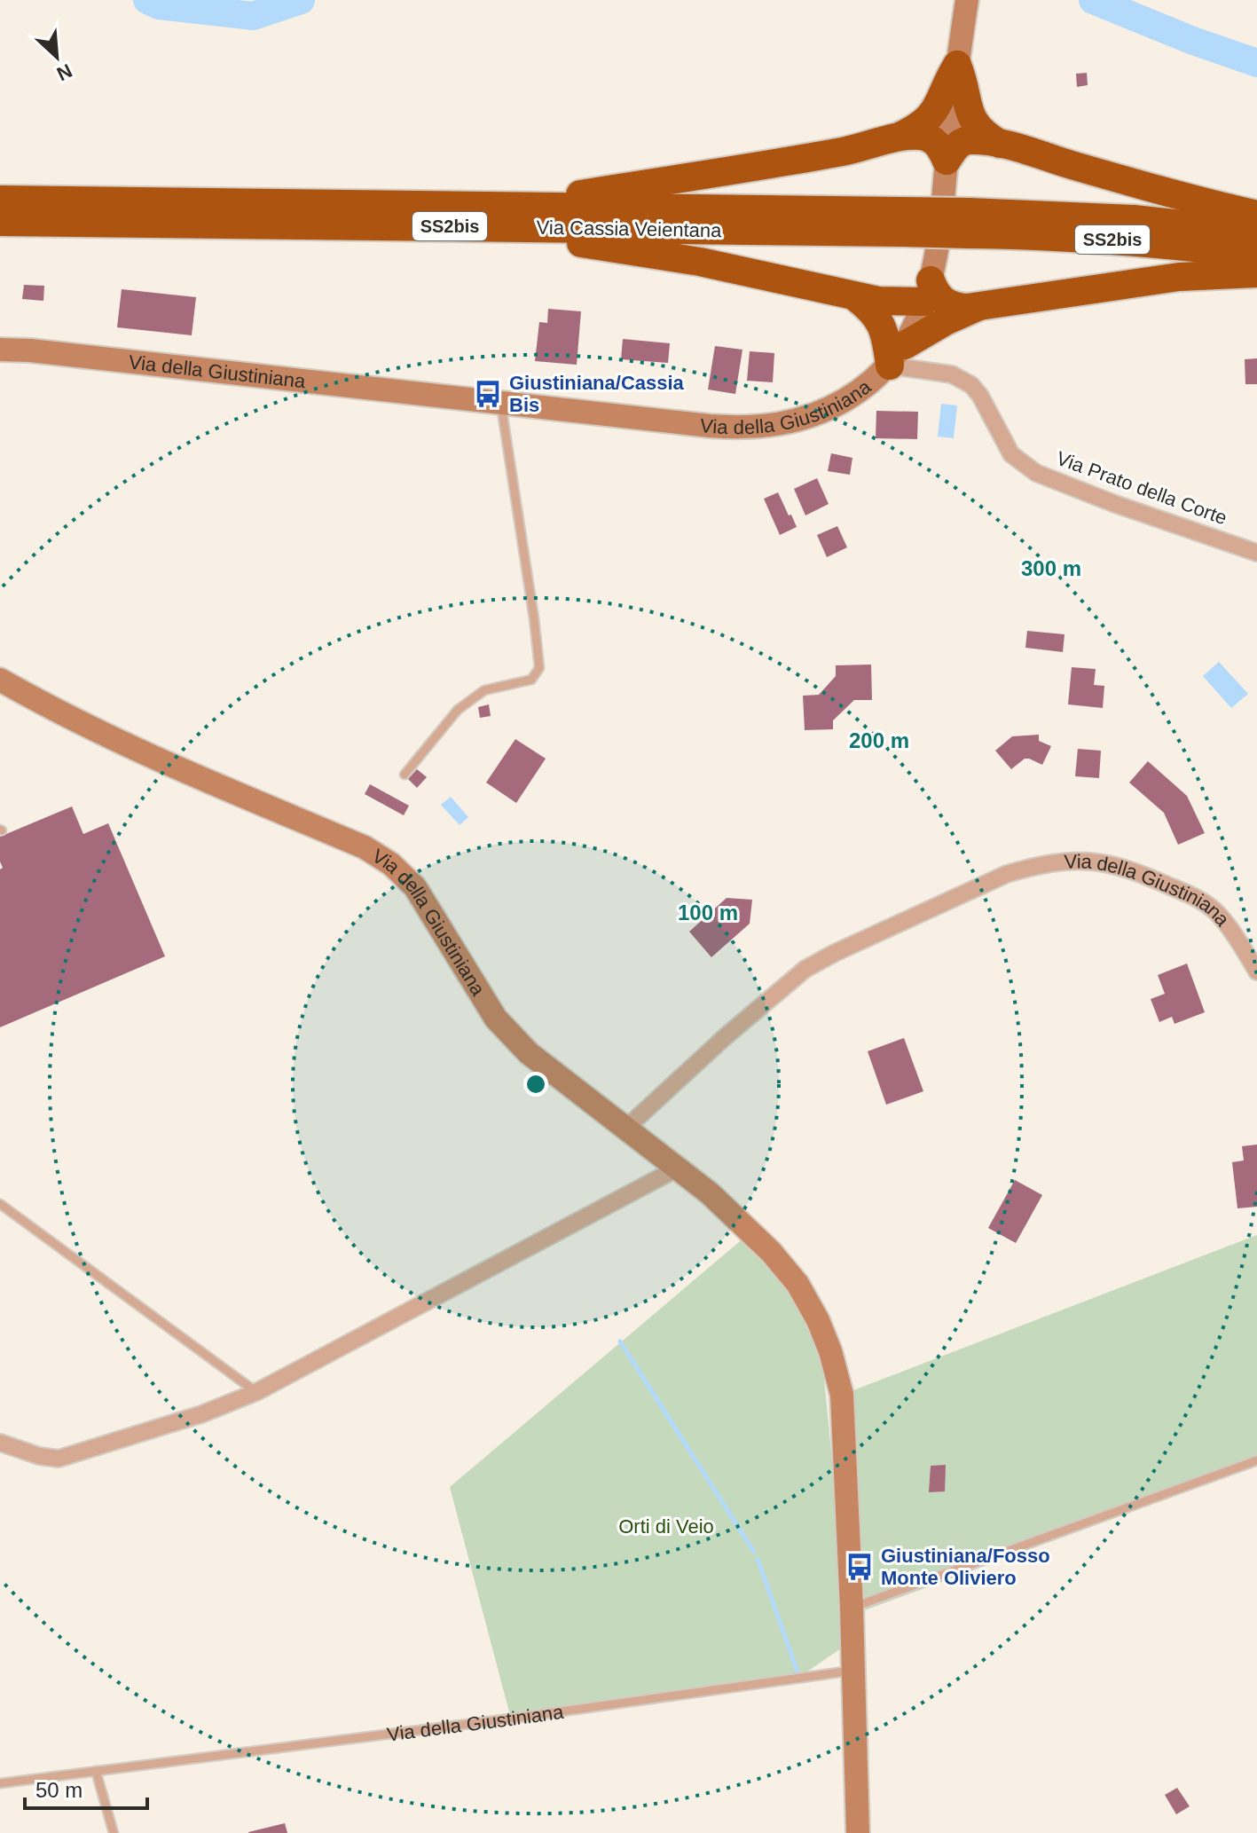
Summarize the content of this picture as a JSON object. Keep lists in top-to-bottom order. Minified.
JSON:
{"streets":{"highway":["SS2bis","Via Cassia Veientana"],"street":["Via della Giustiniana","Via Prato della Corte"]},"crossings":[["Via della Giustiniana","Via Prato della Corte"]],"parks":["Orti di Veio"],"places":{"bus stop":["Giustiniana/Cassia Bis","Giustiniana/Fosso Monte Oliviero"]},"scale_bar":"50 m","north":"bottom right","rings":["300 m","200 m","100 m"]}
